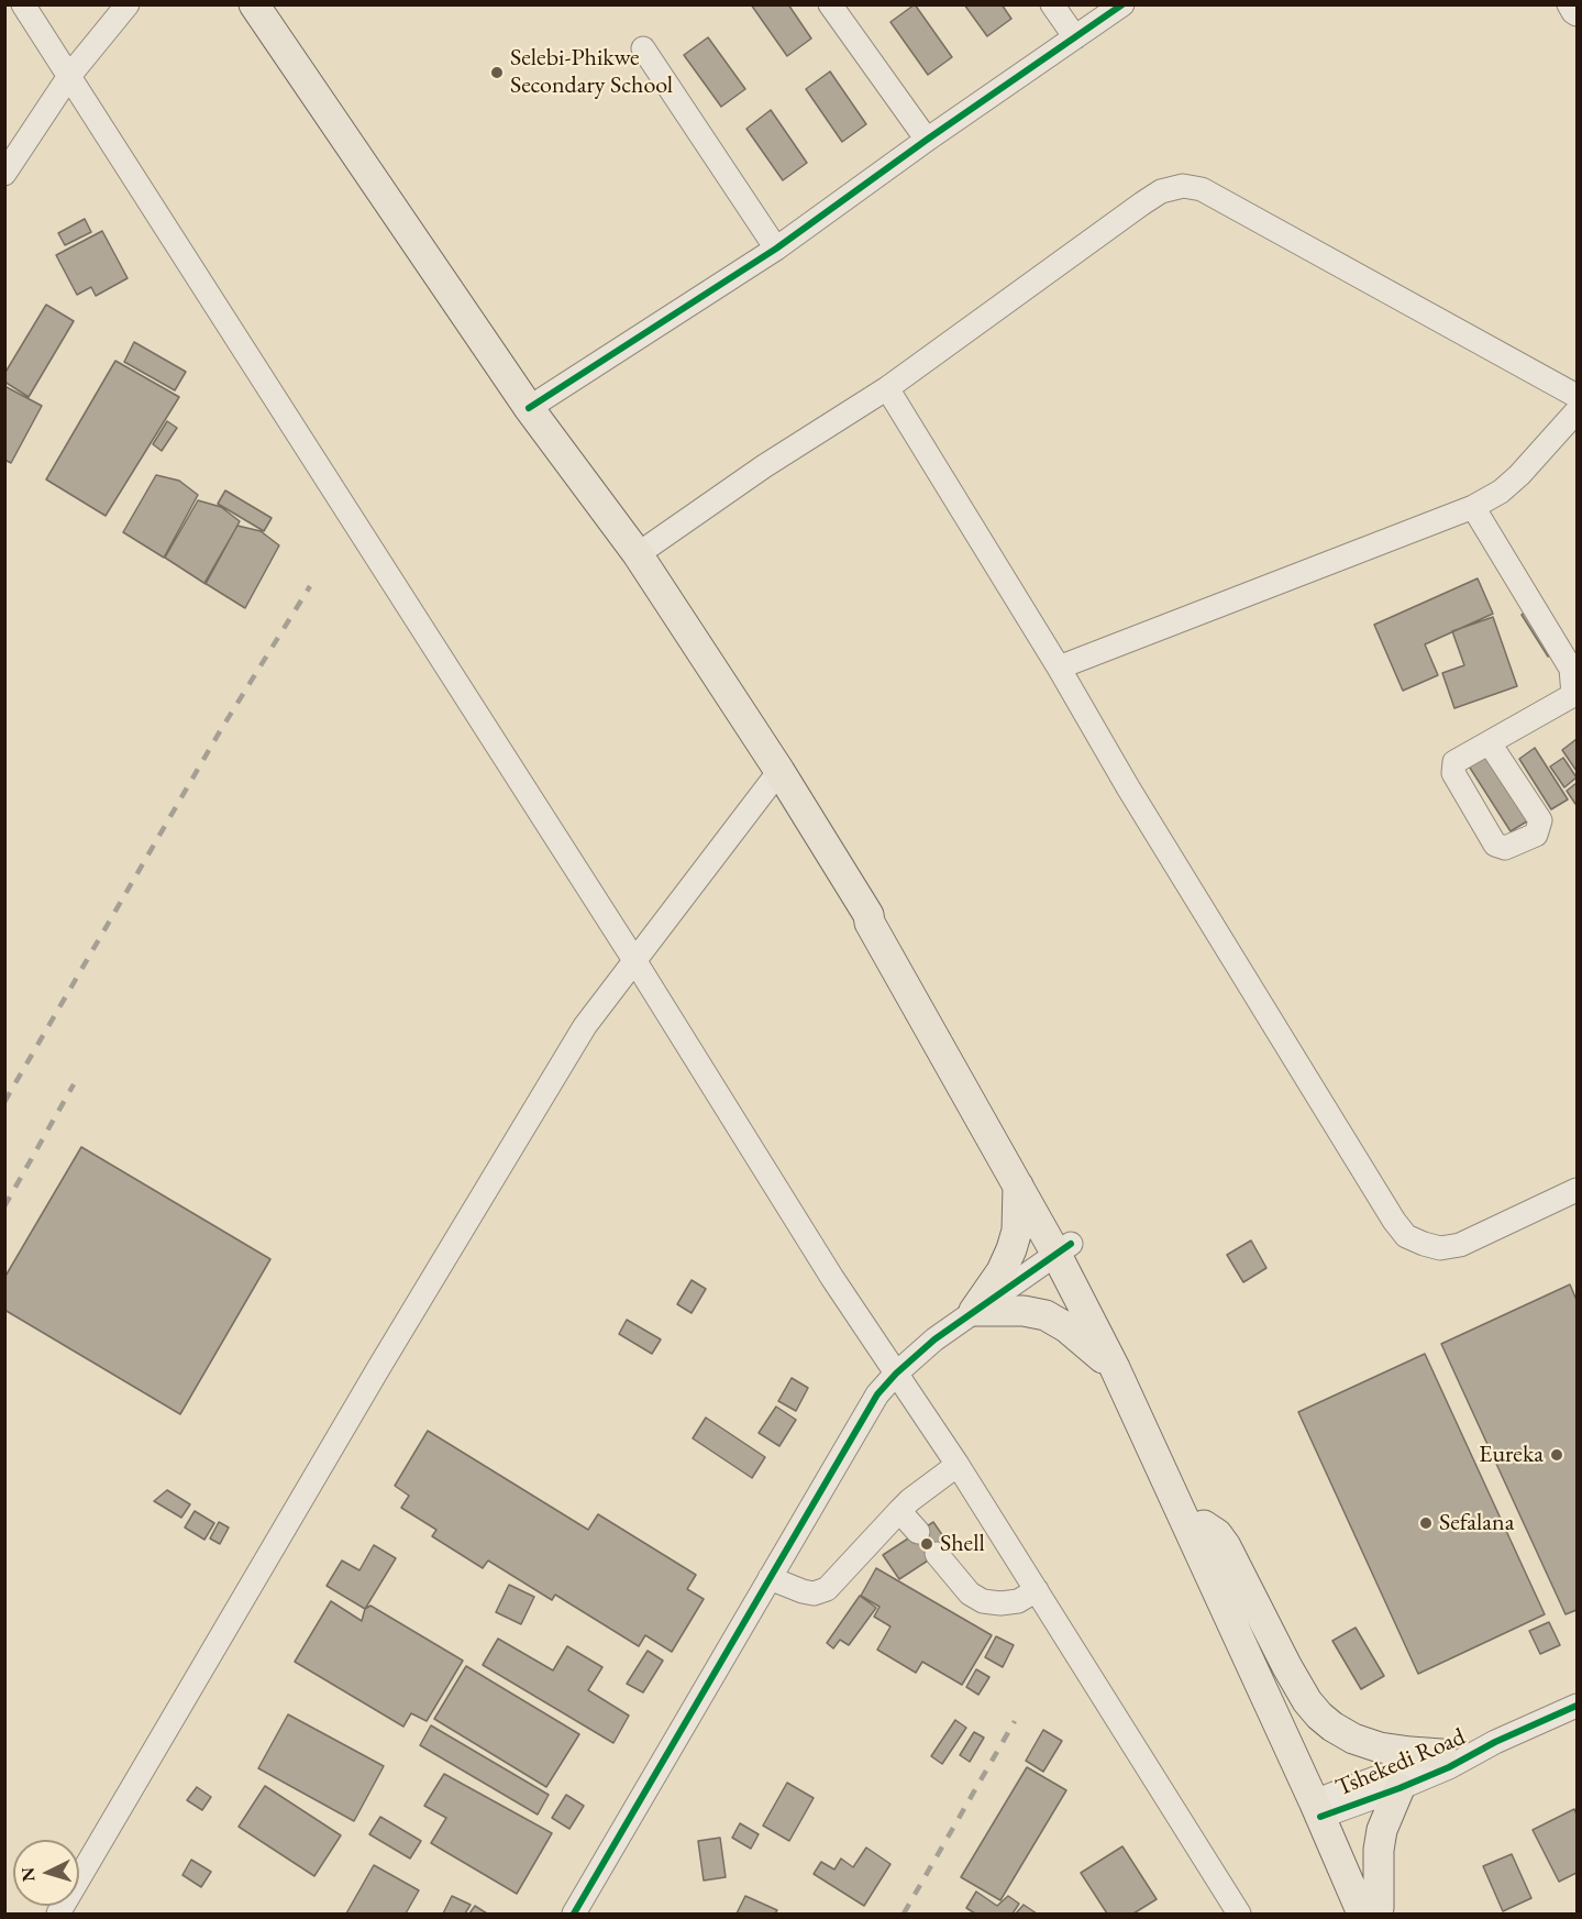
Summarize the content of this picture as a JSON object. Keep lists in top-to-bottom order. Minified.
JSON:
{"streets":{"street":["Tshekedi Road"]},"places":["Selebi-Phikwe Secondary School","Eureka","Sefalana","Shell"],"north":"left"}
